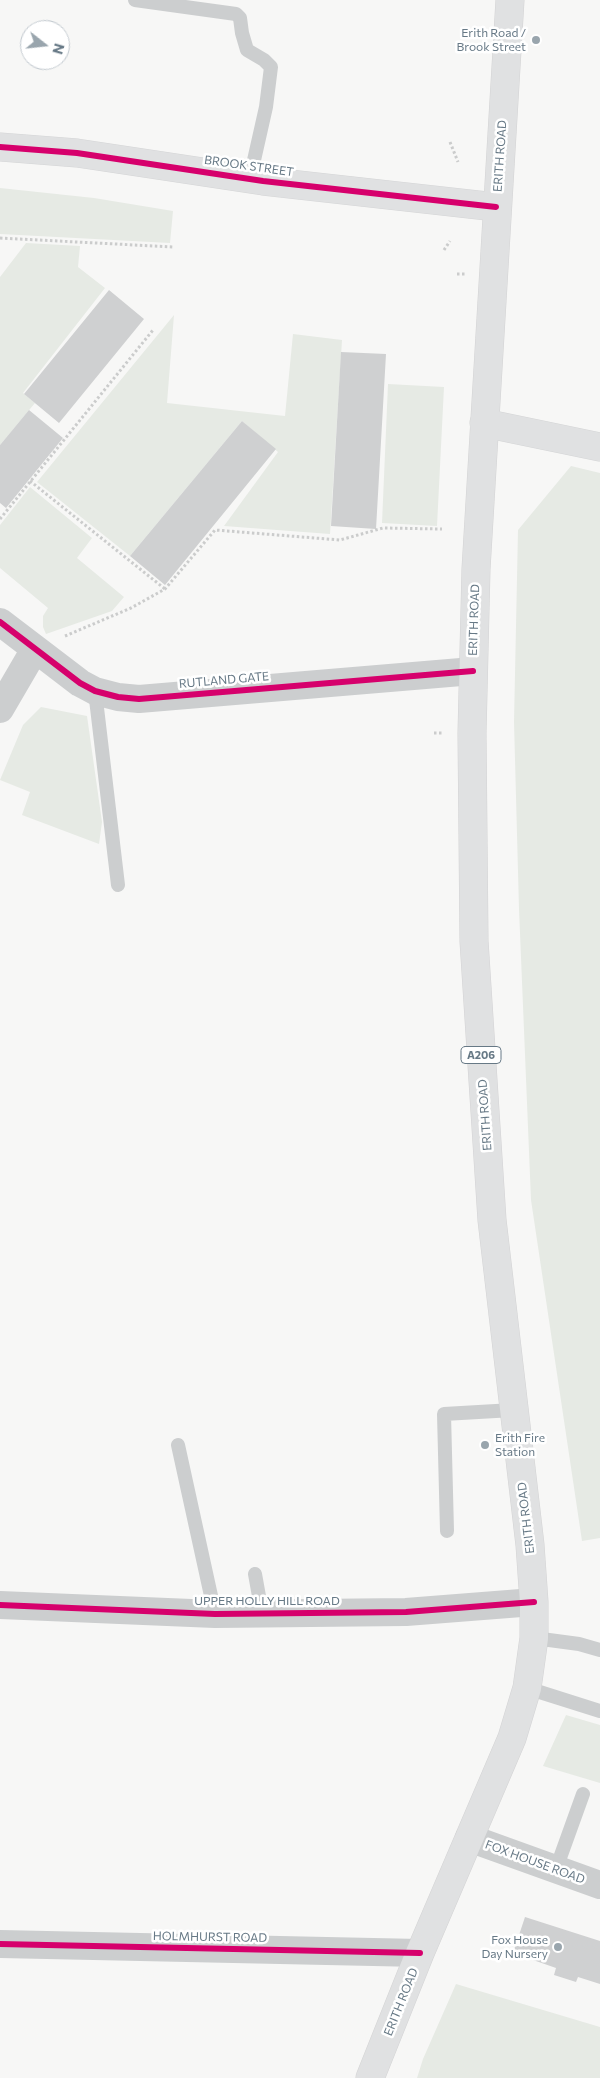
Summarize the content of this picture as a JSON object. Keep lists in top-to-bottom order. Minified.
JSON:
{"streets":{"main road":["ERITH ROAD","BROOK STREET","A206"],"street":["RUTLAND GATE","UPPER HOLLY HILL ROAD","FOX HOUSE ROAD","HOLMHURST ROAD"]},"crossings":[["ERITH ROAD","BROOK STREET"],["ERITH ROAD","RUTLAND GATE"],["ERITH ROAD","UPPER HOLLY HILL ROAD"],["ERITH ROAD","FOX HOUSE ROAD"],["ERITH ROAD","HOLMHURST ROAD"]],"places":["Erith Road / Brook Street","Erith Fire Station","Fox House Day Nursery"],"north":"right"}
